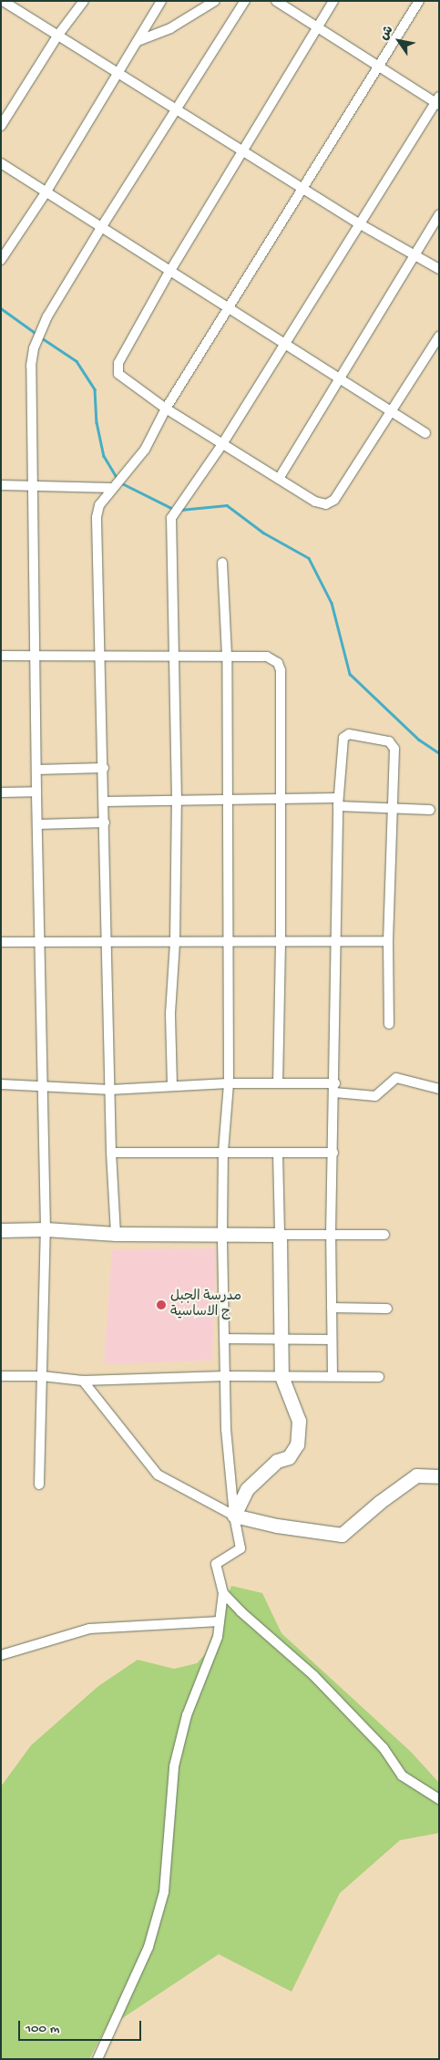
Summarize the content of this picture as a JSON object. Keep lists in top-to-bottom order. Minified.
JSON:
{"places":["مدرسة الجبل ج الاساسية"],"scale_bar":"100 m","north":"top left"}
